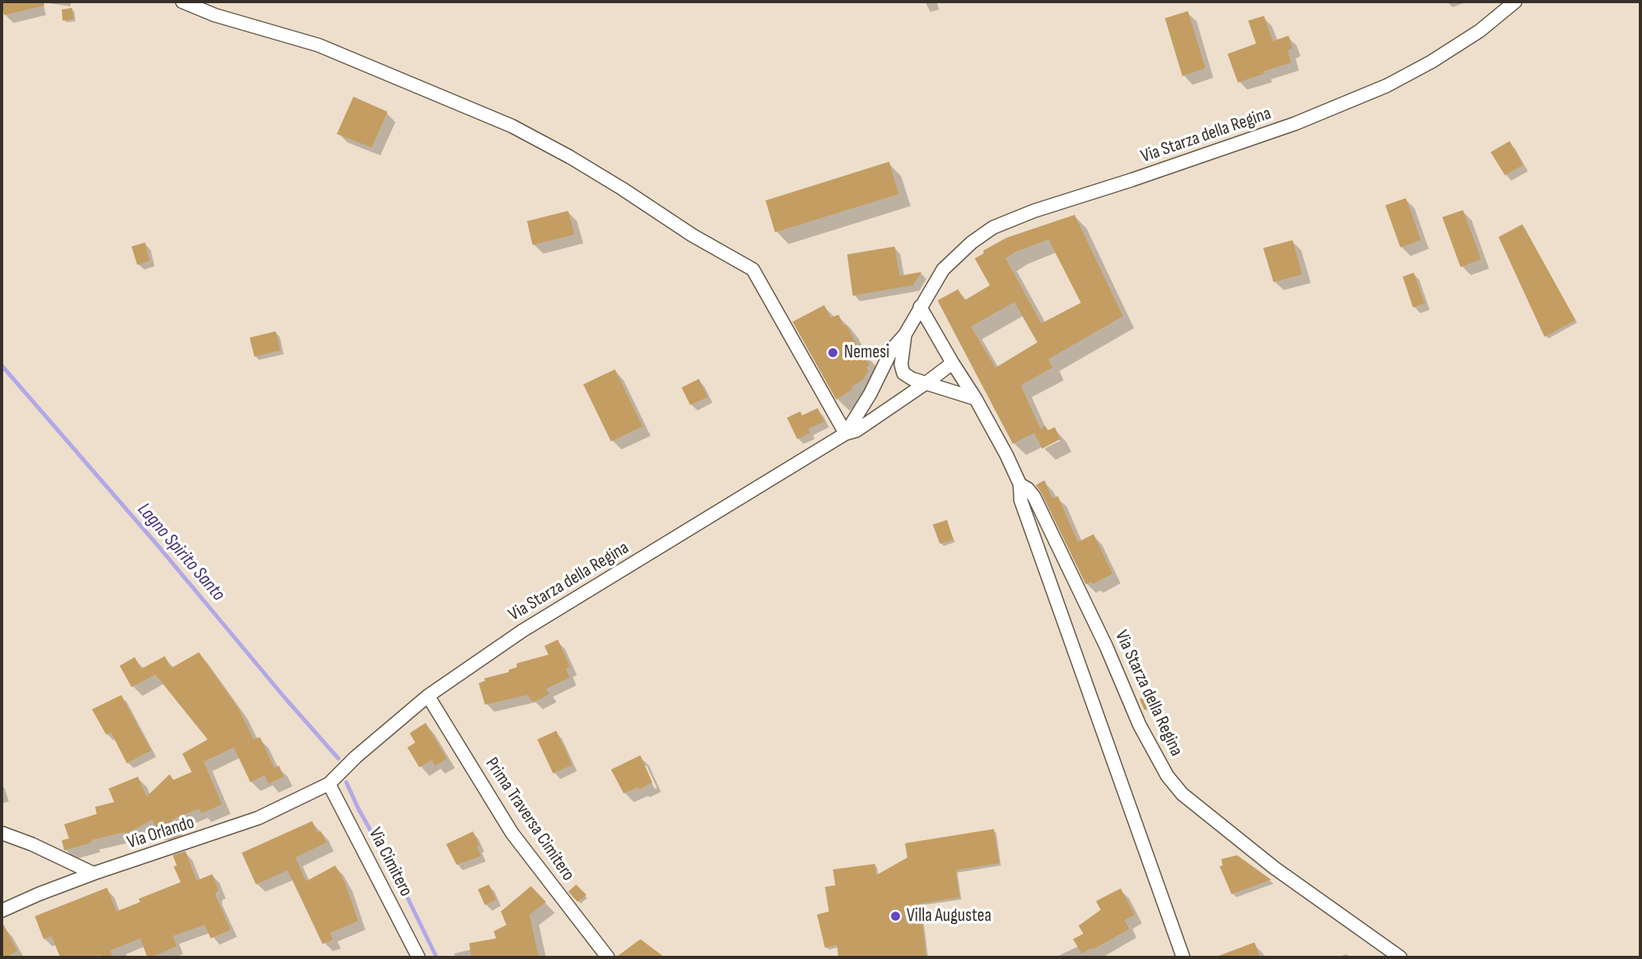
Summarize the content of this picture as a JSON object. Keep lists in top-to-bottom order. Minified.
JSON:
{"streets":{"street":["Via Starza della Regina","Prima Traversa Cimitero","Via Orlando","Via Cimitero"]},"crossings":[["Via Starza della Regina","Prima Traversa Cimitero"],["Via Starza della Regina","Via Orlando"],["Via Starza della Regina","Via Cimitero"],["Via Orlando","Via Cimitero"]],"water":["Lagno Spirito Santo"],"places":["Nemesi","Villa Augustea"]}
